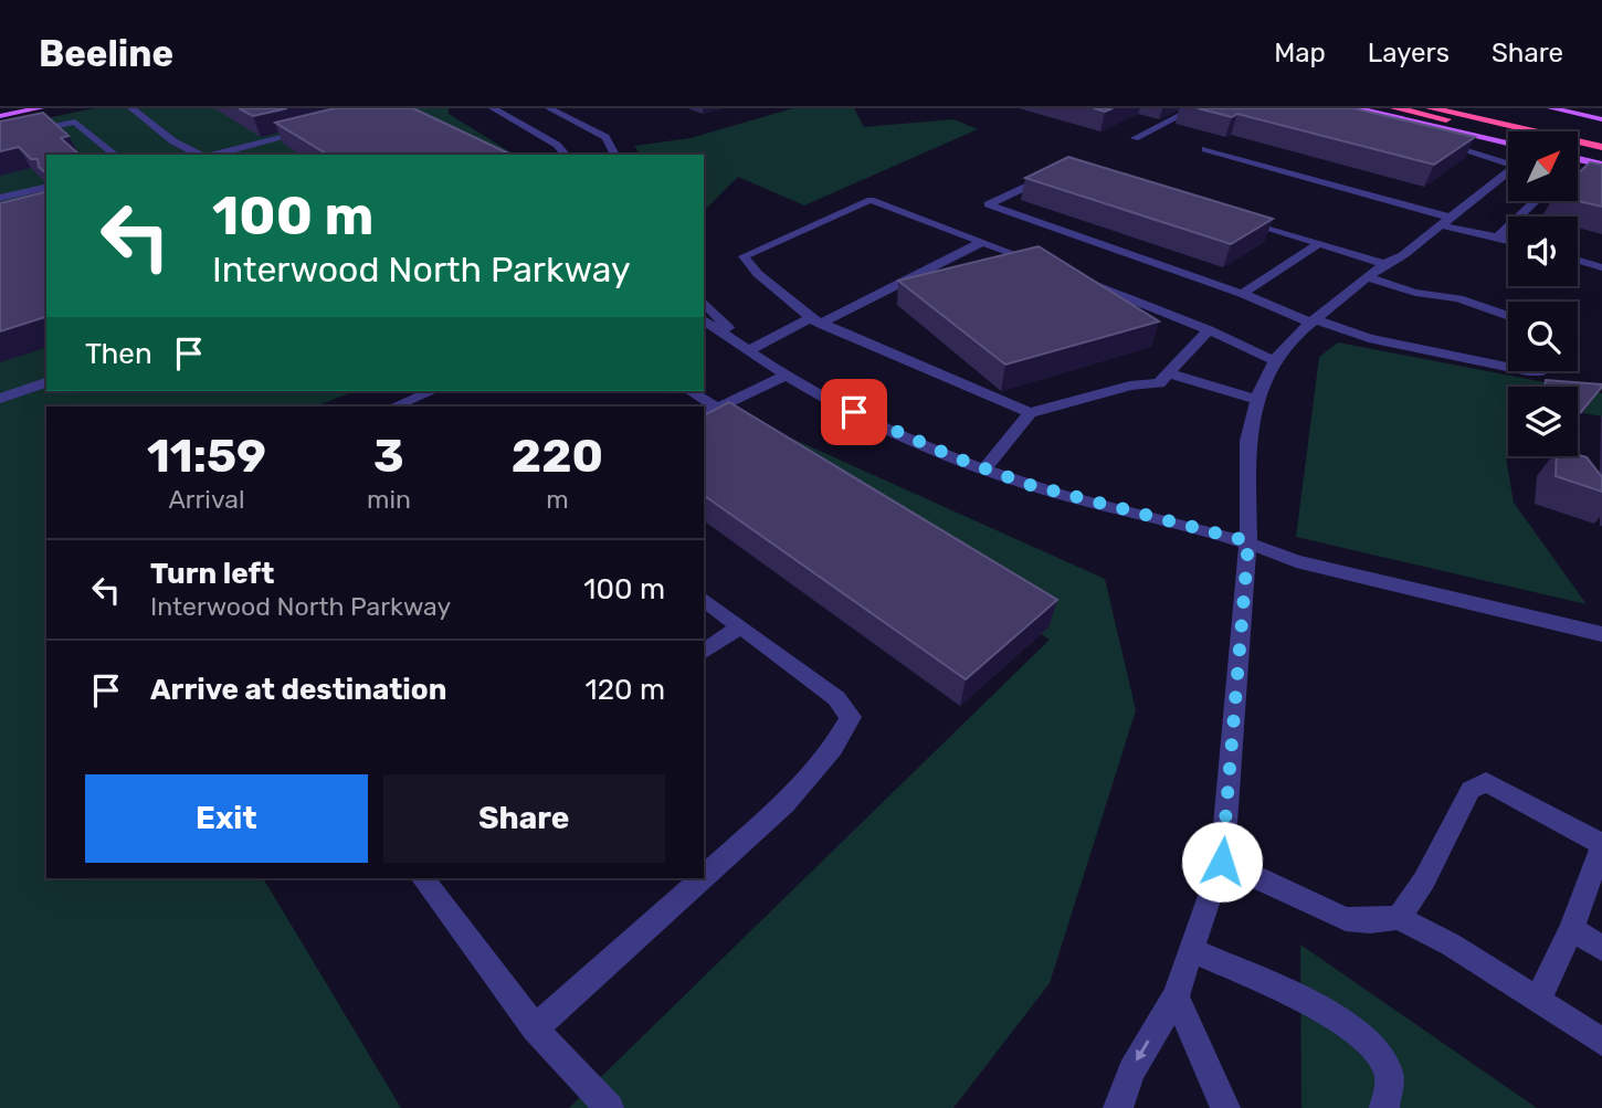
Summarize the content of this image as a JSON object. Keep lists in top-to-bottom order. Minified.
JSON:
{"north":"top right","page":{"header":"Beeline","nav":["Map","Layers","Share"],"turn":["100 m","Interwood North Parkway"],"then":"Then","eta":["11:59","Arrival","3","min","220","m"],"list":[{"name":"Turn left","note":"Interwood North Parkway","value":"100 m"},{"name":"Arrive at destination","value":"120 m"}],"buttons":["Exit","Share"]}}
